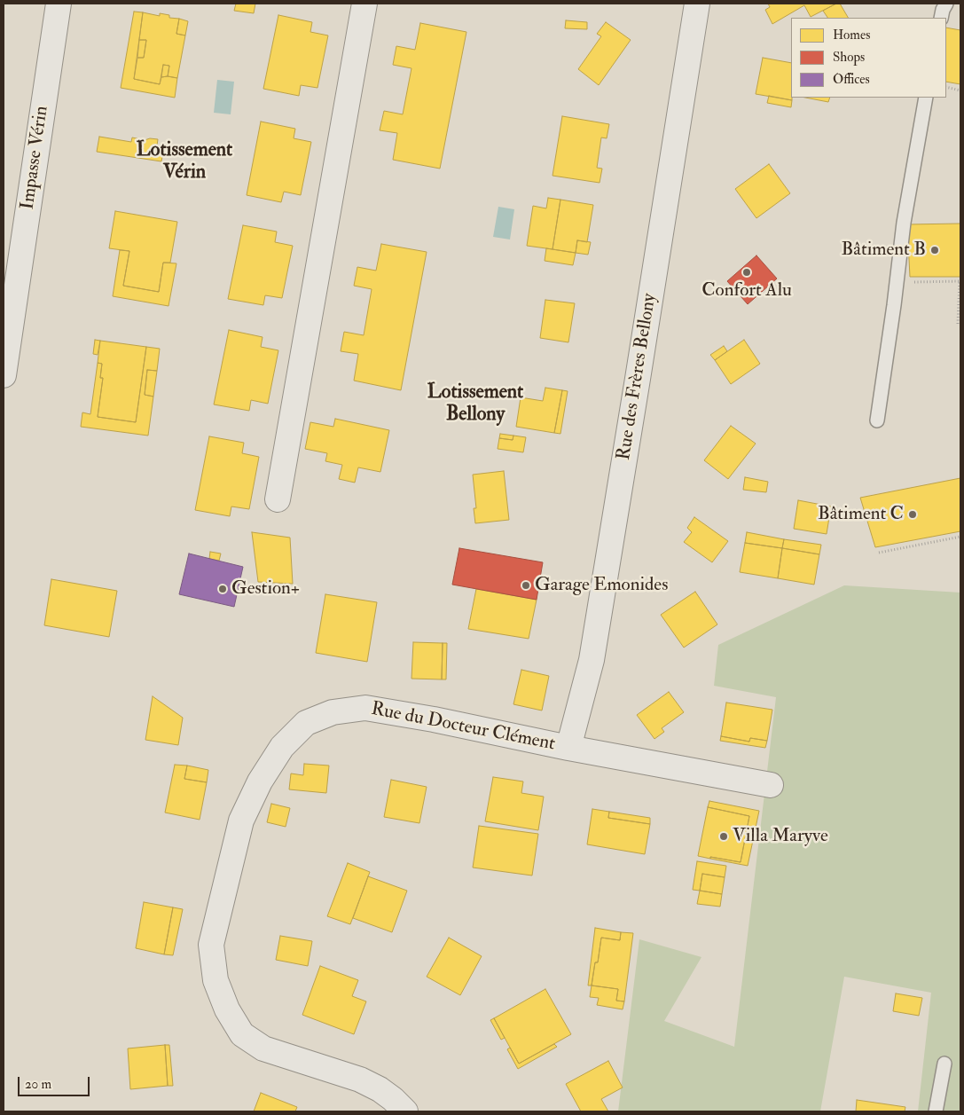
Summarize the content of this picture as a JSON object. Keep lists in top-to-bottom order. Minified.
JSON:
{"streets":{"street":["Impasse Vérin","Rue des Frères Bellony","Rue du Docteur Clément"]},"crossings":[["Rue des Frères Bellony","Rue du Docteur Clément"]],"districts":["Lotissement Vérin","Lotissement Bellony"],"places":["Bâtiment B","Confort Alu","Bâtiment C","Garage Emonides","Gestion+","Villa Maryve"],"legend":["Homes","Shops","Offices"],"scale_bar":"20 m"}
